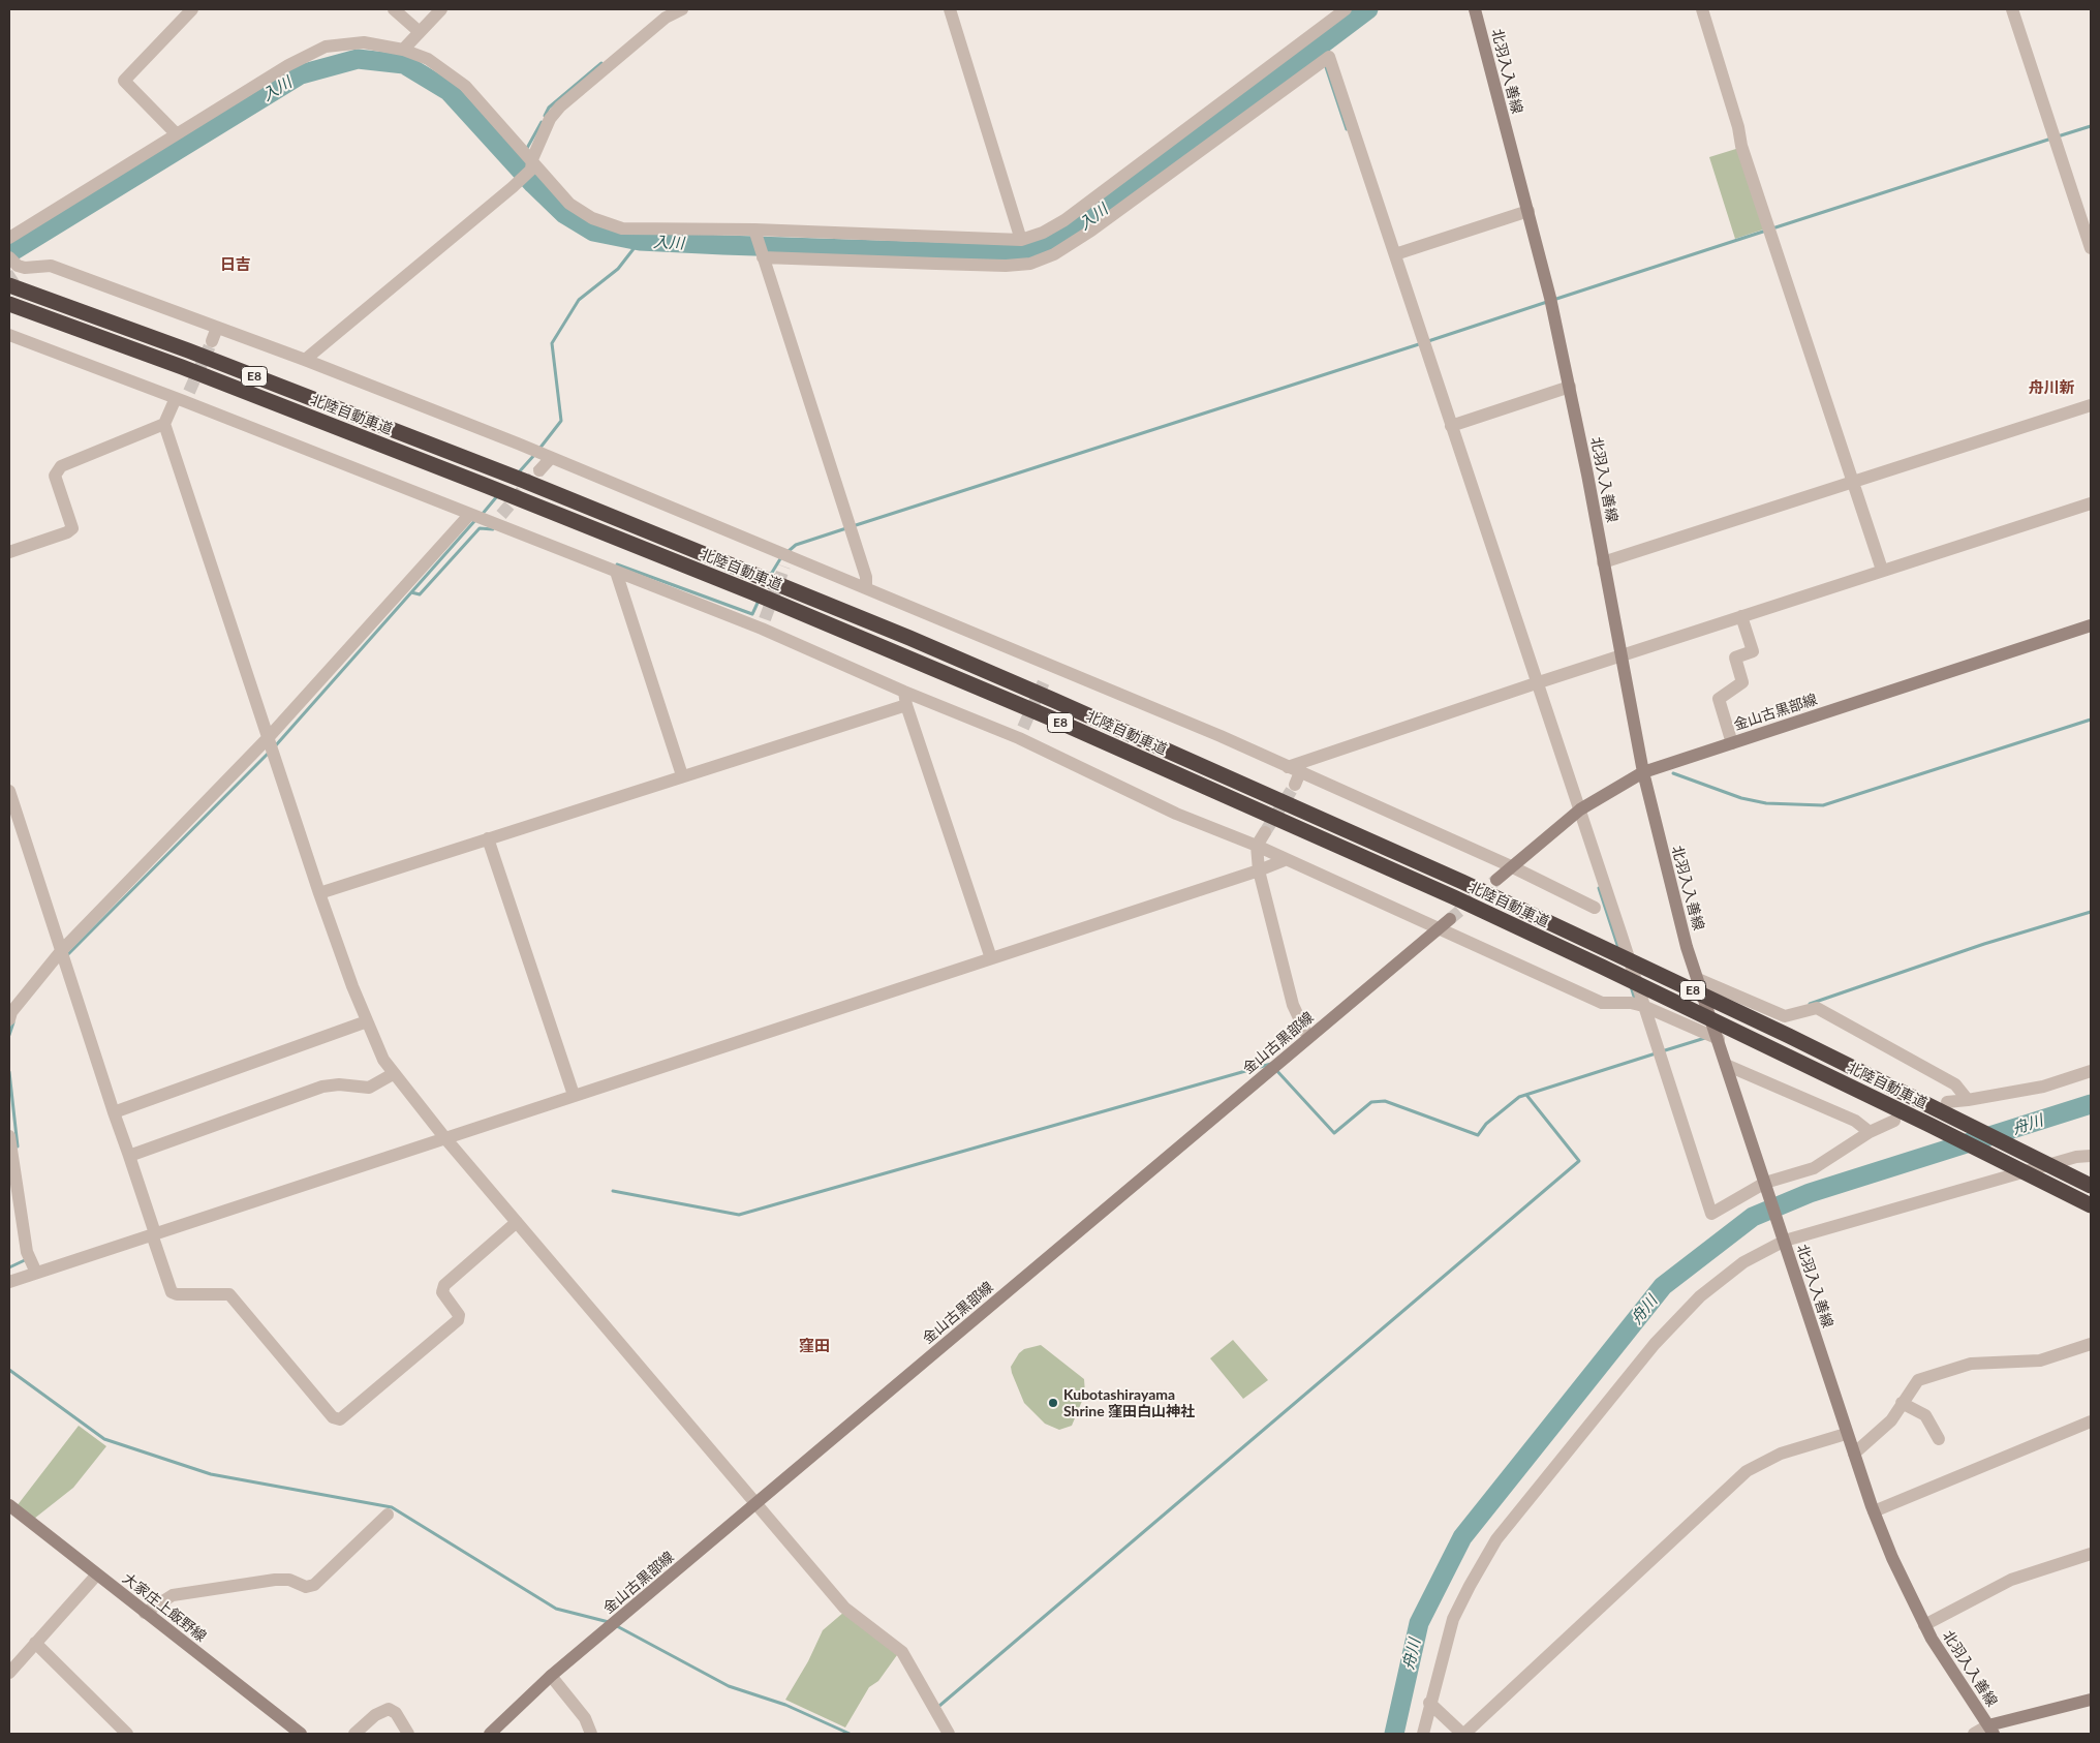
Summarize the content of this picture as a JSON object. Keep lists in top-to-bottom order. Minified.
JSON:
{"streets":{"highway":["E8","北陸自動車道"],"main road":["北羽入入善線","金山古黒部線","大家庄上飯野線"]},"crossings":[["北羽入入善線","金山古黒部線"]],"districts":["日吉","舟川新","窪田"],"water":["入川","舟川"],"places":["Kubotashirayama Shrine 窪田白山神社"]}
